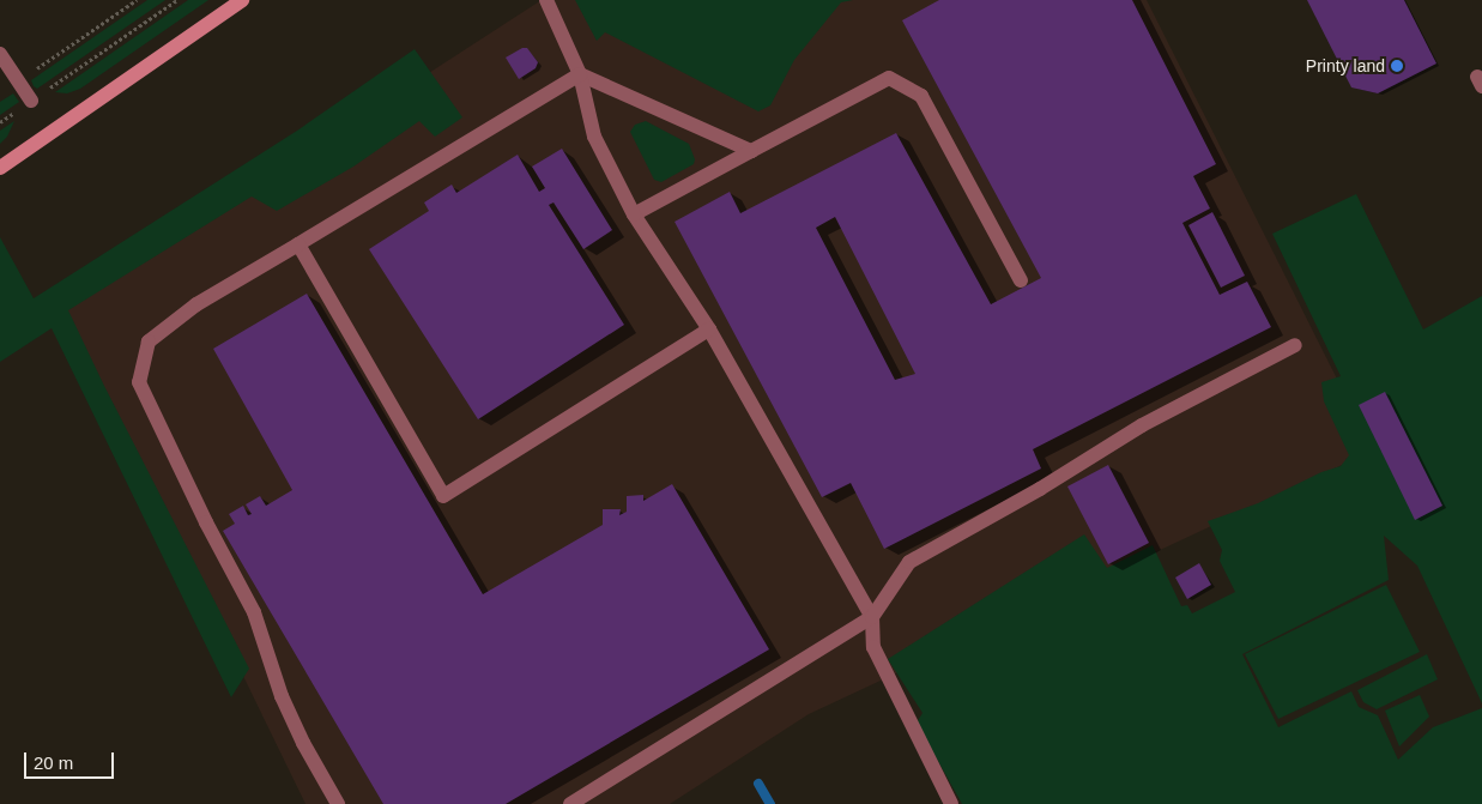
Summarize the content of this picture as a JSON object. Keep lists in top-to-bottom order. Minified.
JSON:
{"places":["Printy land"],"scale_bar":"20 m"}
